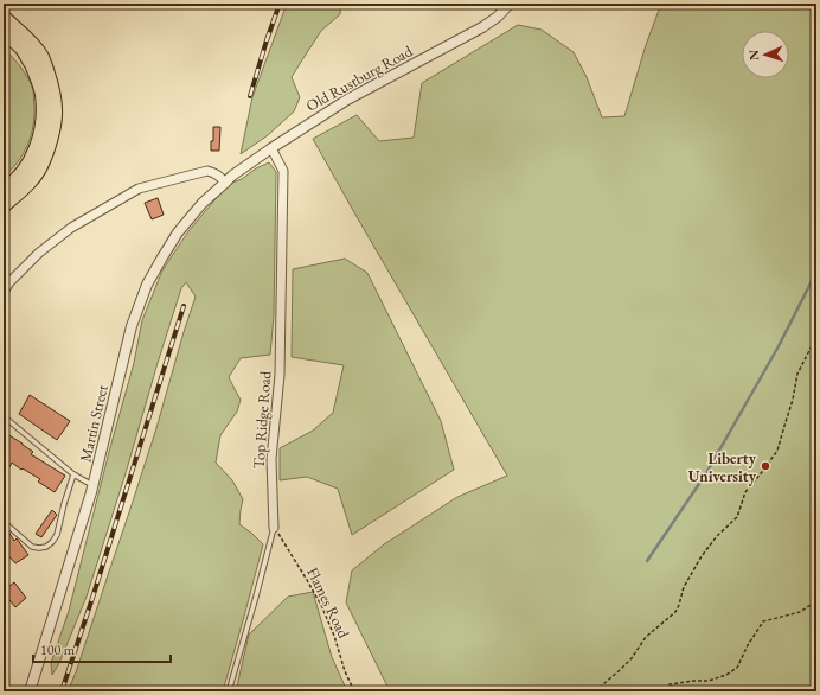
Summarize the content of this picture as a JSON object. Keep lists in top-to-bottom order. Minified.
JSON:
{"streets":{"street":["Old Rustburg Road","Top Ridge Road","Martin Street"],"path":["Flames Road"]},"crossings":[["Old Rustburg Road","Top Ridge Road"],["Old Rustburg Road","Martin Street"],["Top Ridge Road","Flames Road"]],"places":["Liberty University"],"scale_bar":"100 m","north":"left"}
